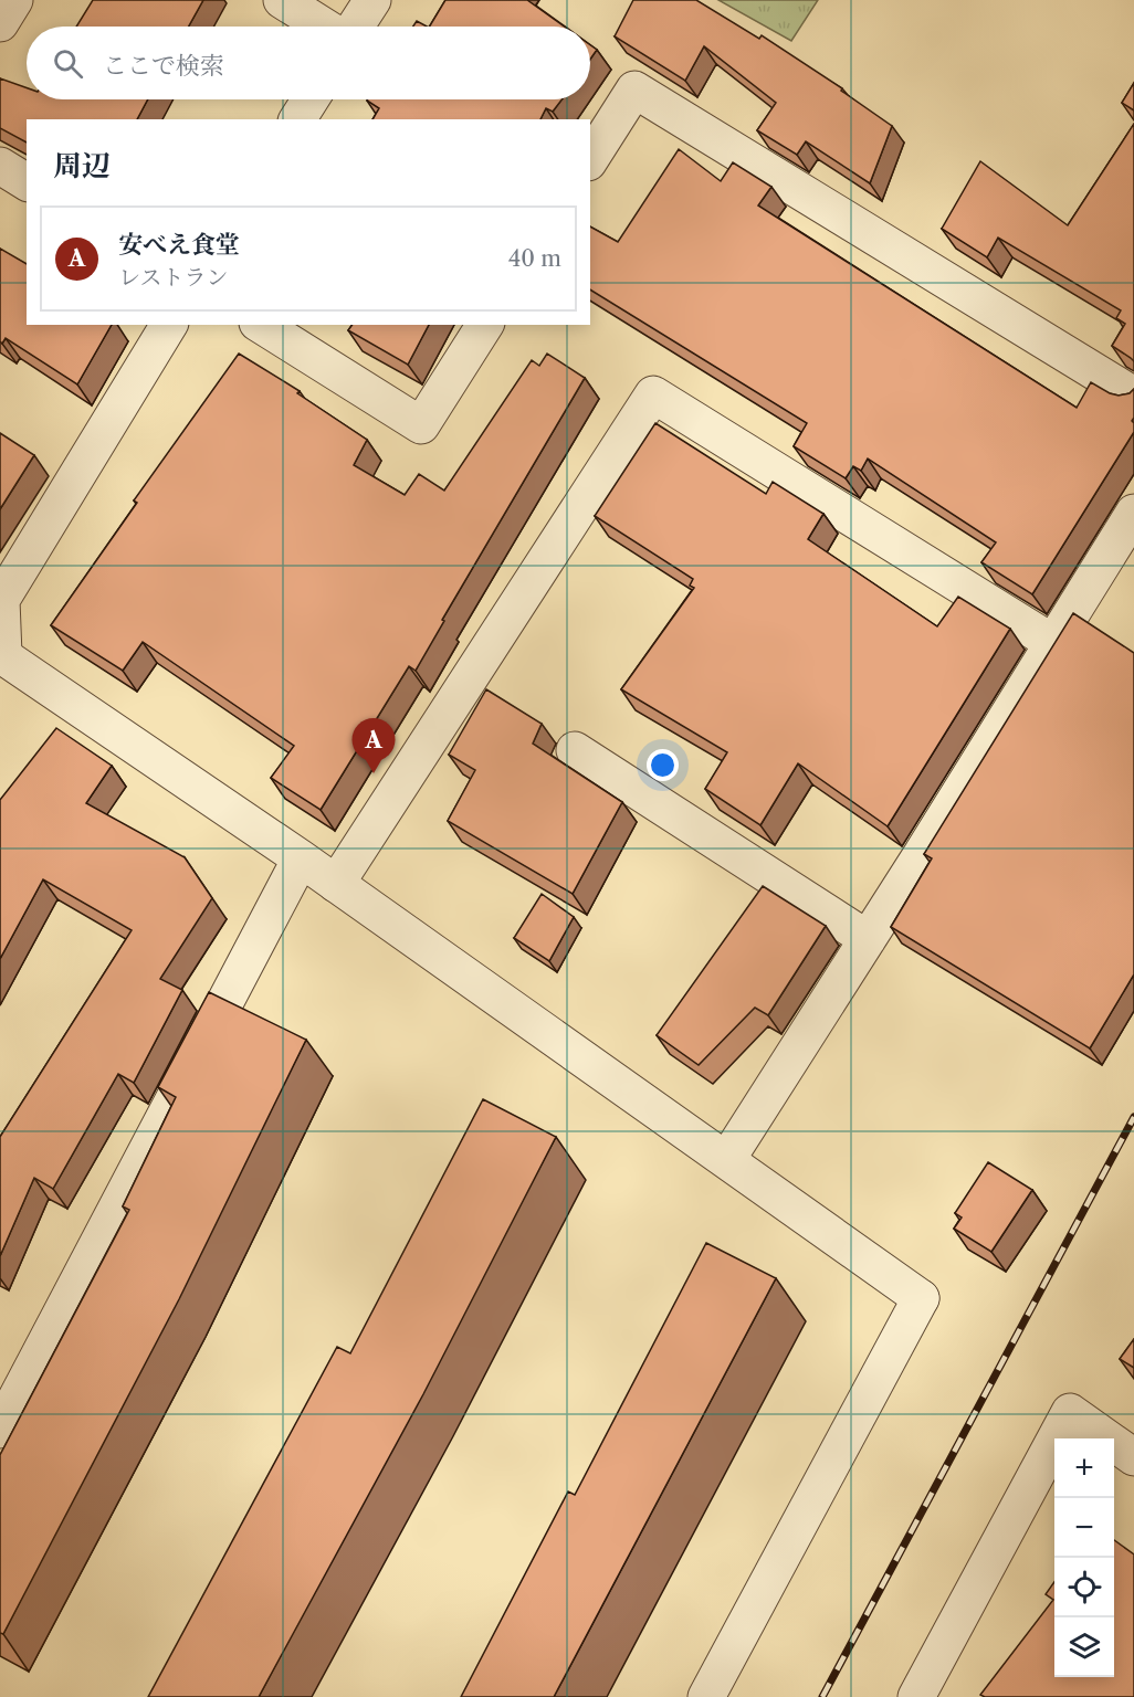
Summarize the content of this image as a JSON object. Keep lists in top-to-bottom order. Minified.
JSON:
{"page":{"search":"ここで検索","heading":"周辺","list":[{"mark":"A","name":"安べえ食堂","note":"レストラン","value":"40 m"}],"pins":"A","map_buttons":["+","−"]}}
